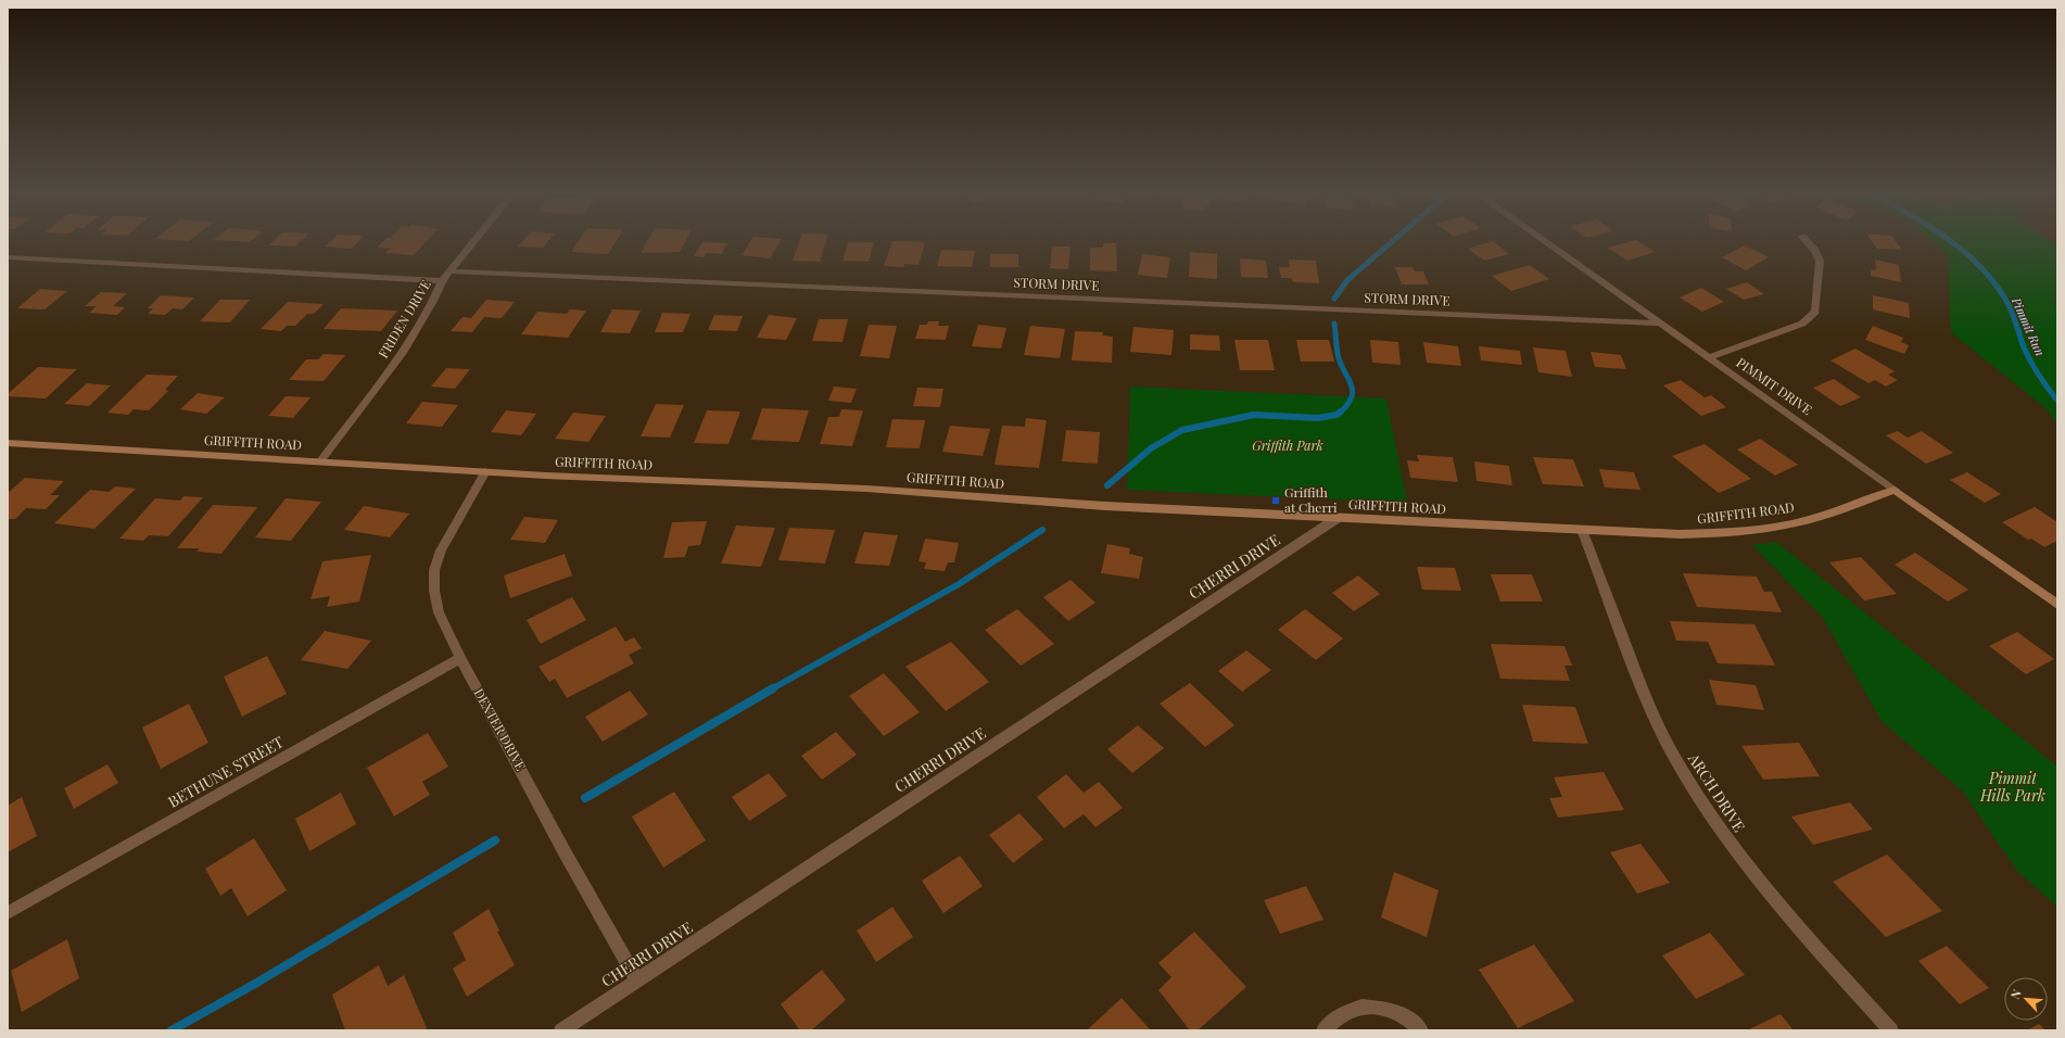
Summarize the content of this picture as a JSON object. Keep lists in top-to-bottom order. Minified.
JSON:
{"streets":{"street":["STORM DRIVE","FRIDEN DRIVE","PIMMIT DRIVE","GRIFFITH ROAD","CHERRI DRIVE","DEXTER DRIVE","BETHUNE STREET","ARCH DRIVE"]},"crossings":[["STORM DRIVE","FRIDEN DRIVE"],["STORM DRIVE","PIMMIT DRIVE"],["FRIDEN DRIVE","GRIFFITH ROAD"],["PIMMIT DRIVE","GRIFFITH ROAD"],["GRIFFITH ROAD","CHERRI DRIVE"],["GRIFFITH ROAD","DEXTER DRIVE"],["GRIFFITH ROAD","ARCH DRIVE"],["CHERRI DRIVE","DEXTER DRIVE"],["DEXTER DRIVE","BETHUNE STREET"]],"water":["Pimmit Run"],"parks":["Griffith Park","Pimmit Hills Park"],"places":{"transit":["Griffith at Cherri"]},"north":"top left"}
